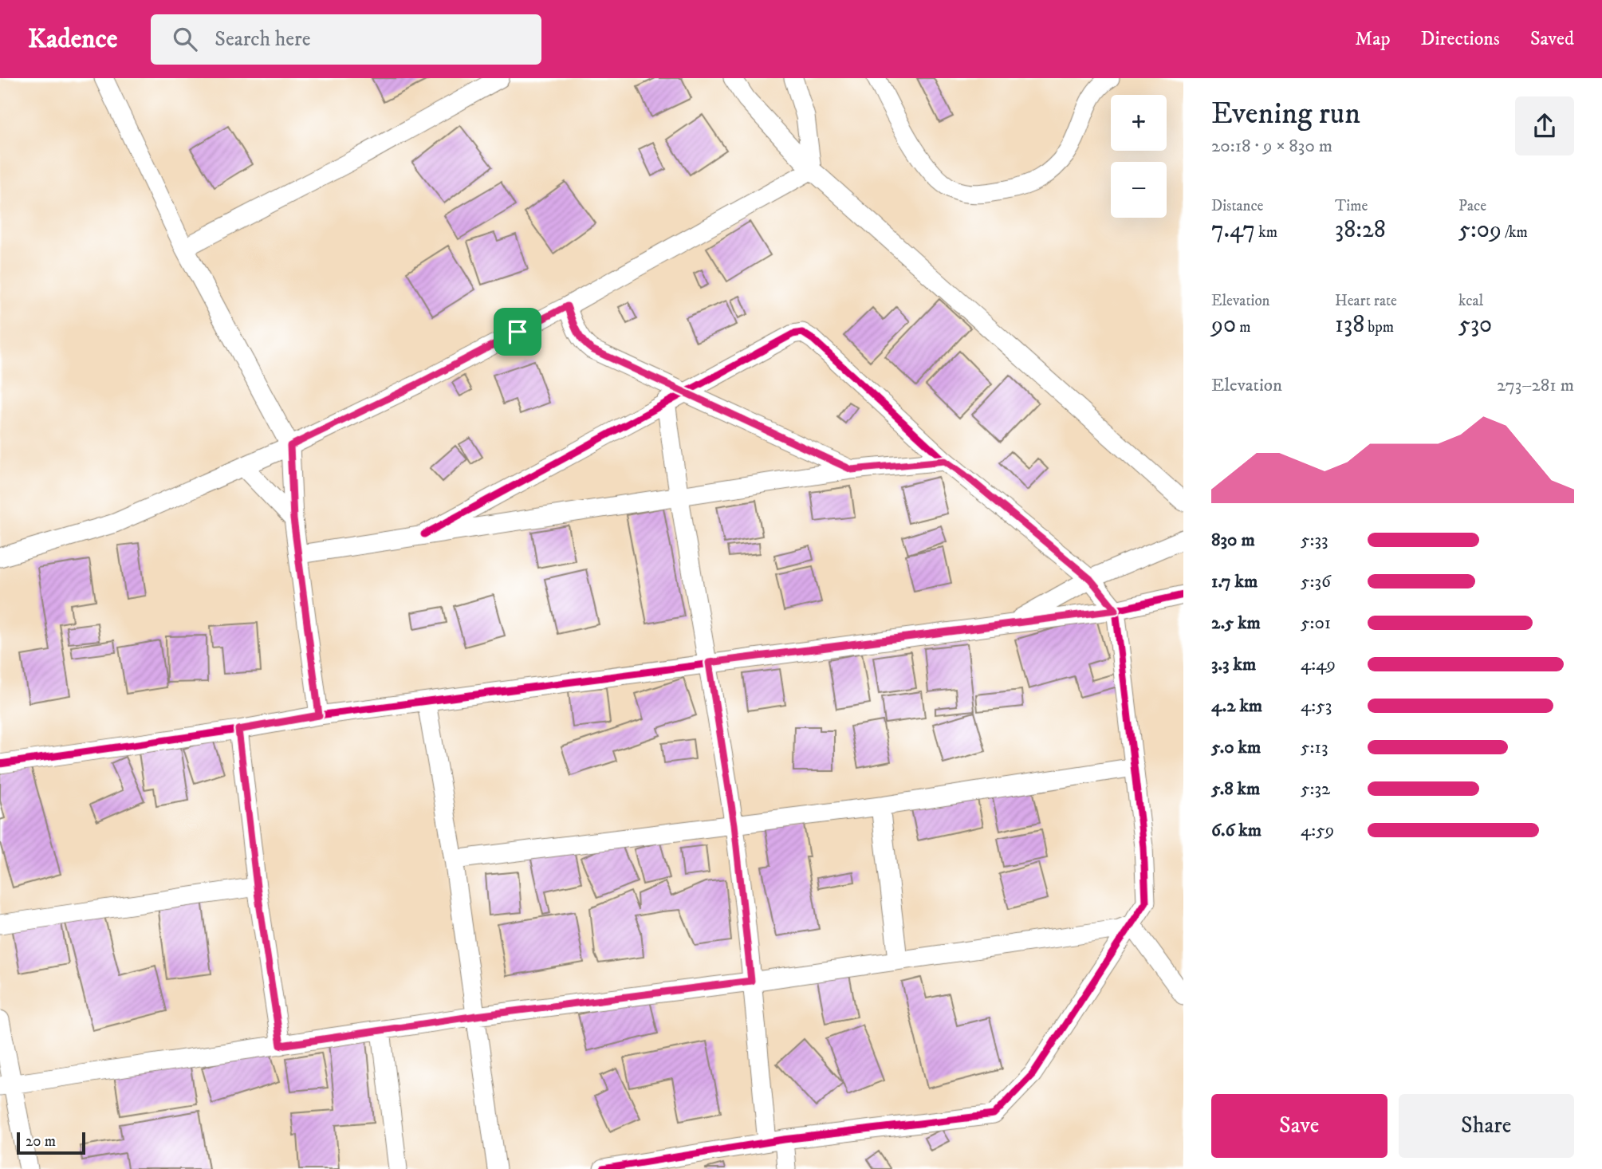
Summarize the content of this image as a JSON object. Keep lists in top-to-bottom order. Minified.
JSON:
{"scale_bar":"20 m","page":{"header":"Kadence","search":"Search here","nav":["Map","Directions","Saved"],"heading":["Evening run","20:18 · 9 × 830 m"],"map_buttons":["+","−"],"stats":[["Distance","7.47 km"],["Time","38:28"],["Pace","5:09 /km"],["Elevation","90 m"],["Heart rate","138 bpm"],["kcal","530"]],"chart":["Elevation","273–281 m"],"list":[{"name":"830 m","note":"5:33"},{"name":"1.7 km","note":"5:36"},{"name":"2.5 km","note":"5:01"},{"name":"3.3 km","note":"4:49"},{"name":"4.2 km","note":"4:53"},{"name":"5.0 km","note":"5:13"},{"name":"5.8 km","note":"5:32"},{"name":"6.6 km","note":"4:59"}],"buttons":["Save","Share"],"scale":"20 m"}}
